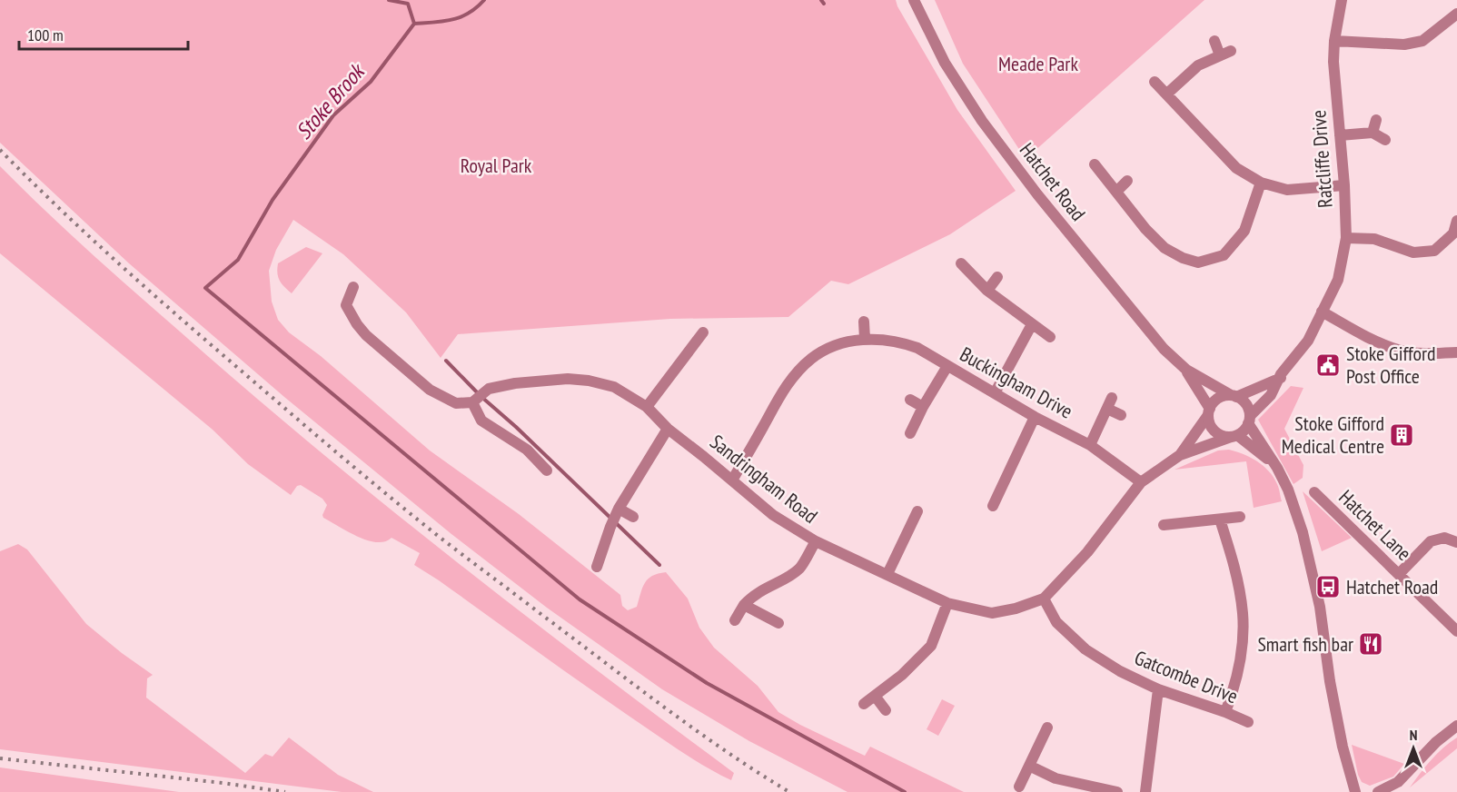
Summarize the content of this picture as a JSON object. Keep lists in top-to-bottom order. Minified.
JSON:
{"streets":{"street":["Ratcliffe Drive","Hatchet Road","Buckingham Drive","Sandringham Road","Hatchet Lane","Gatcombe Drive"]},"crossings":[["Ratcliffe Drive","Hatchet Road"],["Ratcliffe Drive","Sandringham Road"],["Hatchet Road","Sandringham Road"],["Buckingham Drive","Sandringham Road"],["Sandringham Road","Gatcombe Drive"]],"water":["Stoke Brook"],"parks":["Meade Park","Royal Park"],"places":{"public building":["Stoke Gifford Post Office"],"building":["Stoke Gifford Medical Centre"],"bus stop":["Hatchet Road"],"restaurant":["Smart fish bar"]},"scale_bar":"100 m","north":"top"}
